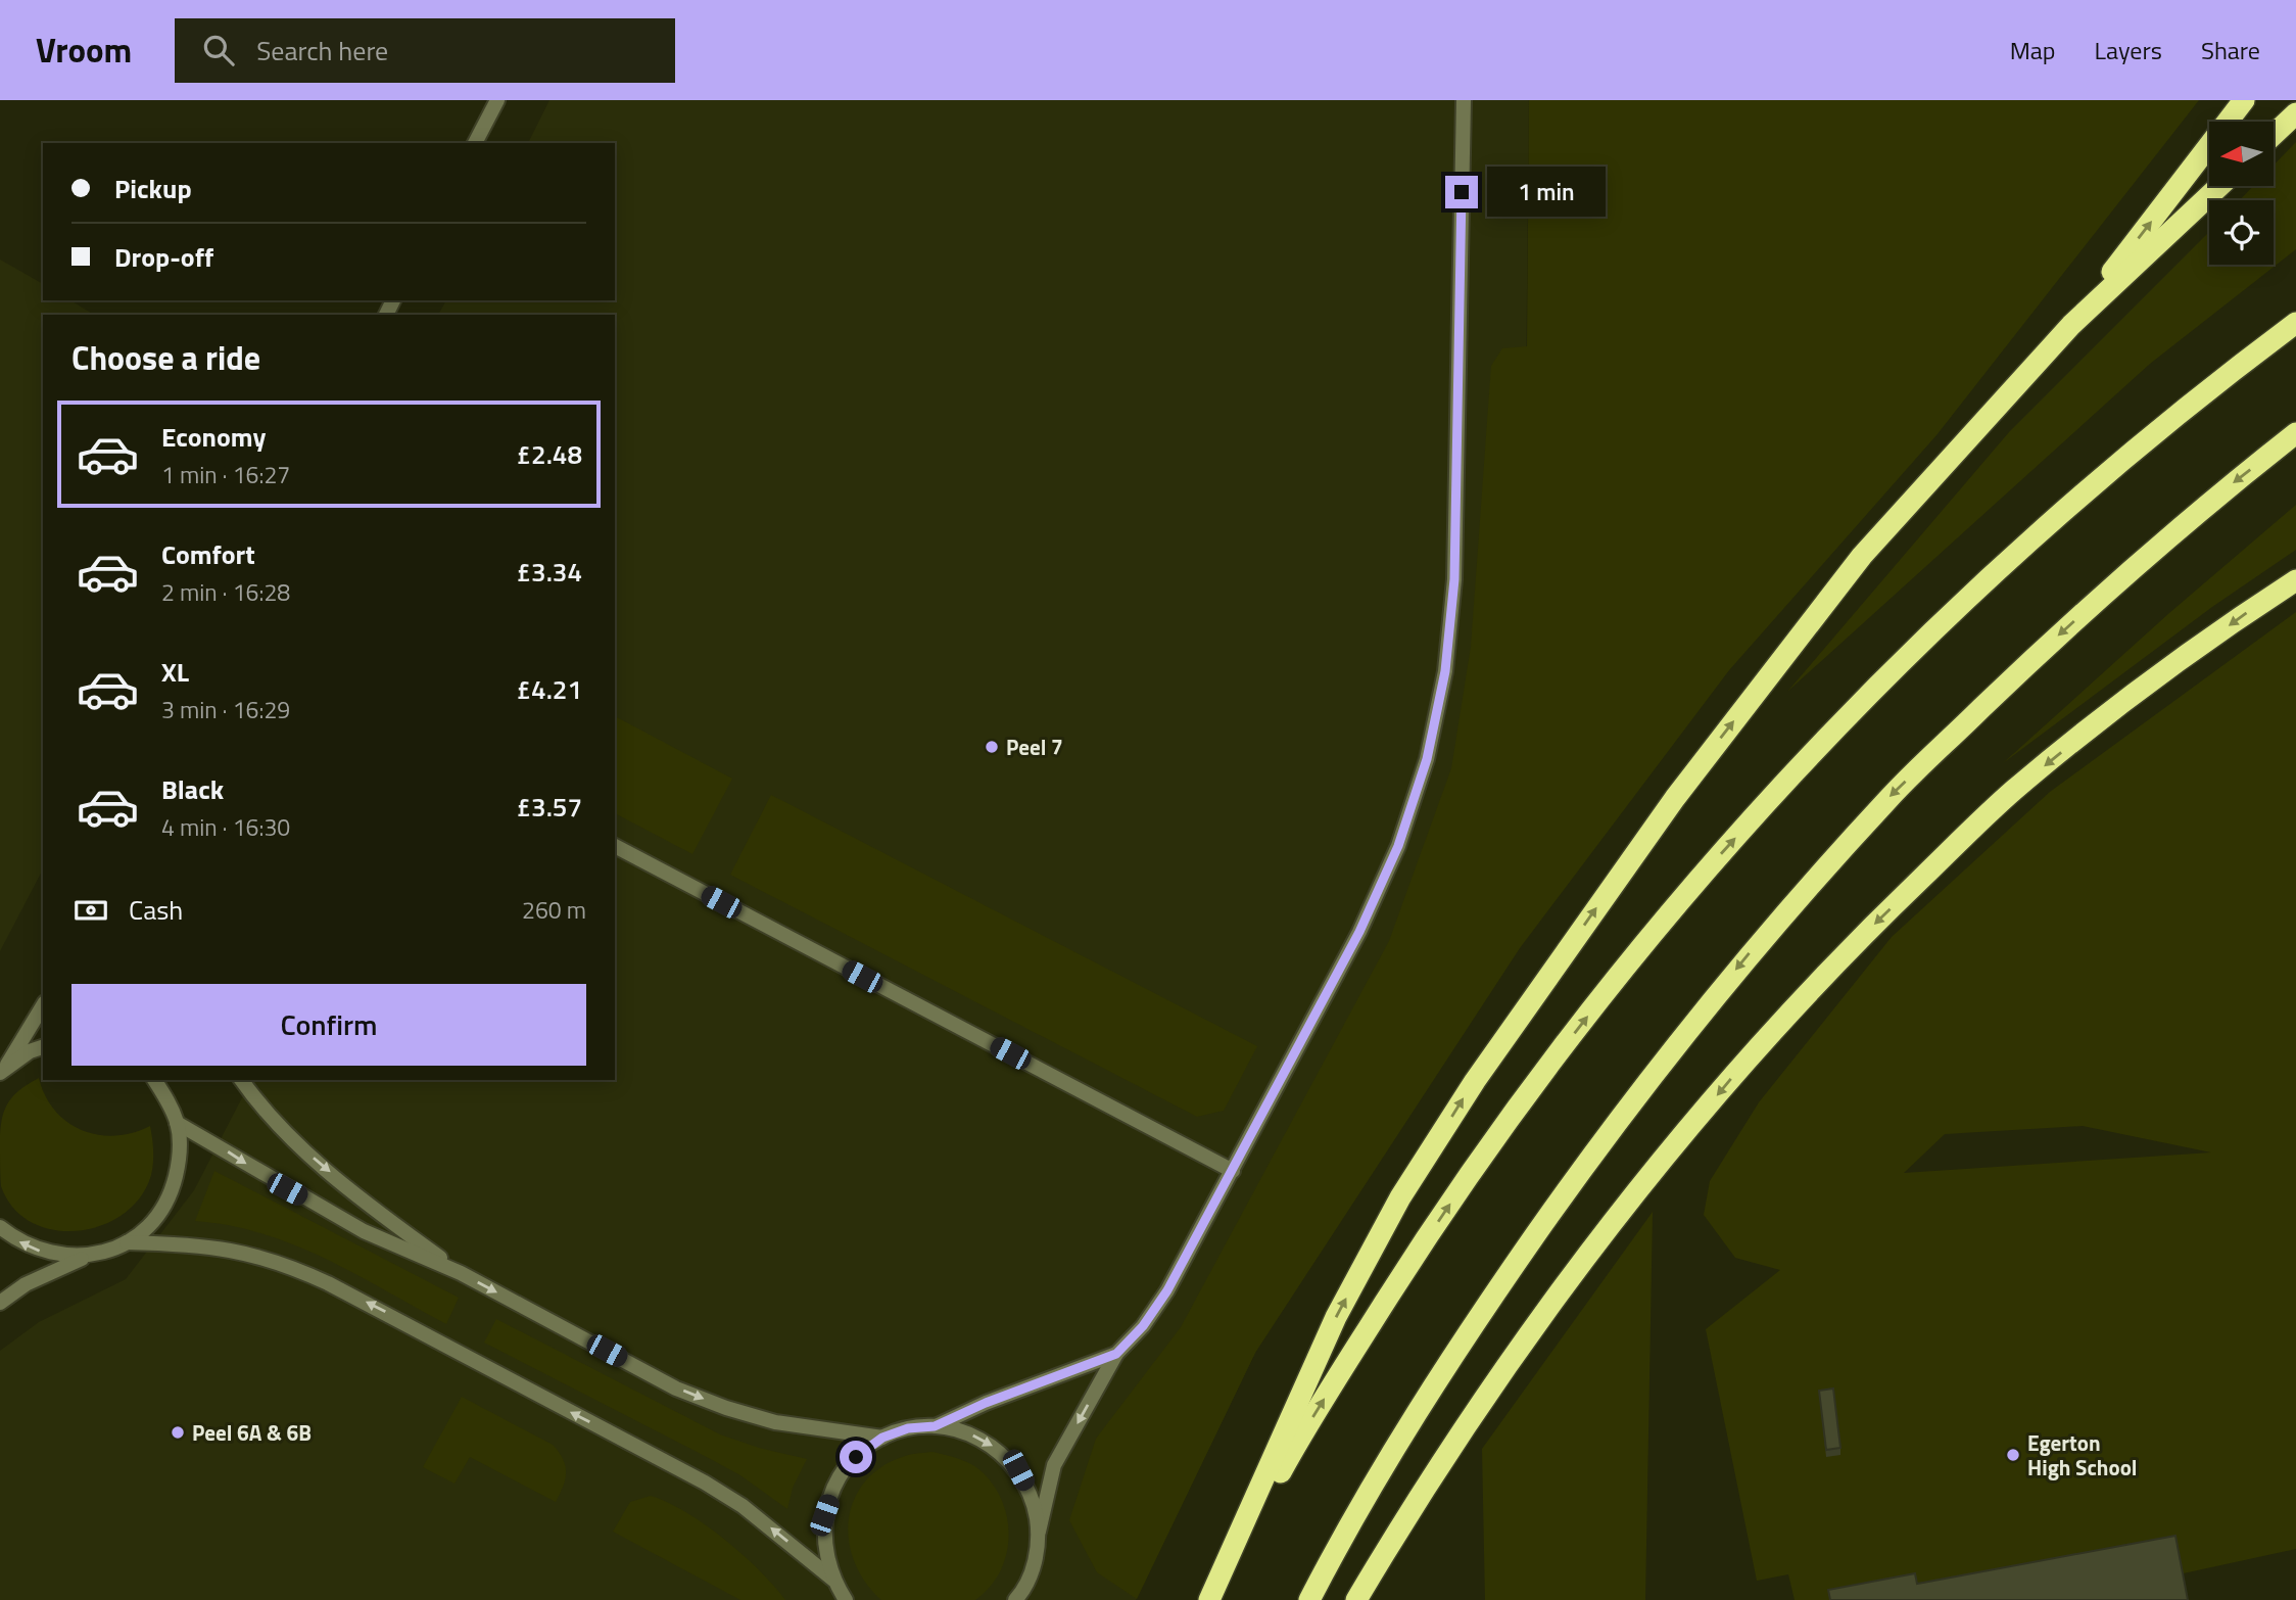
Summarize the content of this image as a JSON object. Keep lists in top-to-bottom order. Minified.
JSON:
{"places":["Peel 7","Peel 6A & 6B","Egerton High School"],"north":"left","page":{"header":"Vroom","search":"Search here","nav":["Map","Layers","Share"],"banner":["Pickup","Drop-off"],"bubble":"1 min","heading":"Choose a ride","list":[{"name":"Economy","note":"1 min · 16:27","value":"£2.48"},{"name":"Comfort","note":"2 min · 16:28","value":"£3.34"},{"name":"XL","note":"3 min · 16:29","value":"£4.21"},{"name":"Black","note":"4 min · 16:30","value":"£3.57"}],"pay":["Cash","260 m"],"buttons":"Confirm"}}
